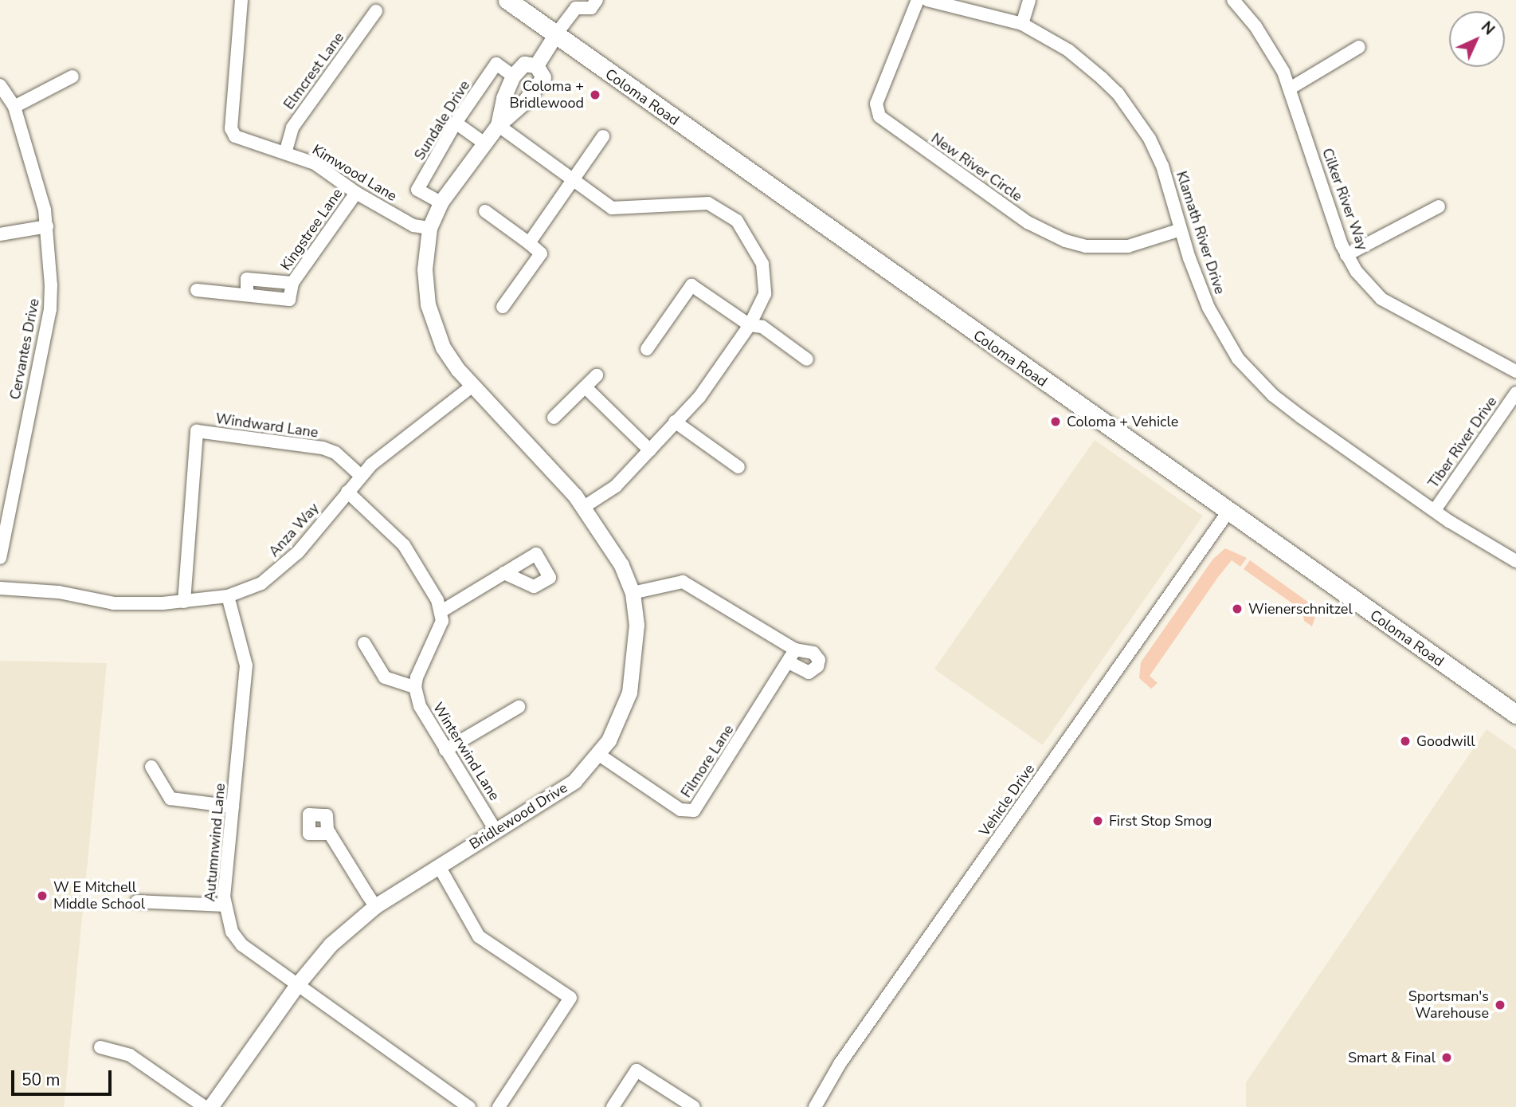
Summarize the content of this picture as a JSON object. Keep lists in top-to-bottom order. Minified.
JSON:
{"streets":{"main road":["Coloma Road"],"street":["Elmcrest Lane","Sundale Drive","New River Circle","Kimwood Lane","Cilker River Way","Kingstree Lane","Klamath River Drive","Cervantes Drive","Windward Lane","Tiber River Drive","Anza Way","Winterwind Lane","Filmore Lane","Vehicle Drive","Bridlewood Drive","Autumnwind Lane"]},"crossings":[["Elmcrest Lane","Kimwood Lane"],["Coloma Road","Vehicle Drive"],["Coloma Road","Bridlewood Drive"],["Sundale Drive","Bridlewood Drive"],["New River Circle","Klamath River Drive"],["Kimwood Lane","Kingstree Lane"],["Kimwood Lane","Bridlewood Drive"],["Klamath River Drive","Tiber River Drive"],["Windward Lane","Anza Way"],["Anza Way","Bridlewood Drive"],["Anza Way","Autumnwind Lane"],["Winterwind Lane","Bridlewood Drive"],["Filmore Lane","Bridlewood Drive"],["Bridlewood Drive","Autumnwind Lane"]],"places":["Coloma + Bridlewood","Coloma + Vehicle","Wienerschnitzel","Goodwill","First Stop Smog","W E Mitchell Middle School","Sportsman's Warehouse","Smart & Final"],"scale_bar":"50 m","north":"top right"}
